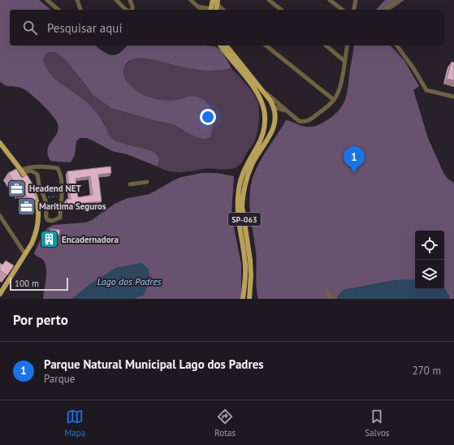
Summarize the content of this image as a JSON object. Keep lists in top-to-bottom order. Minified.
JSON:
{"streets":{"main road":["SP-063"]},"water":["Lago dos Padres"],"places":{"office":["Headend NET","Marítima Seguros"],"building":["Encadernadora"]},"scale_bar":"100 m","page":{"search":"Pesquisar aqui","pins":"1","scale":"100 m","heading":"Por perto","list":[{"mark":"1","name":"Parque Natural Municipal Lago dos Padres","note":"Parque","value":"270 m"}],"nav":["Mapa","Rotas","Salvos"]}}
